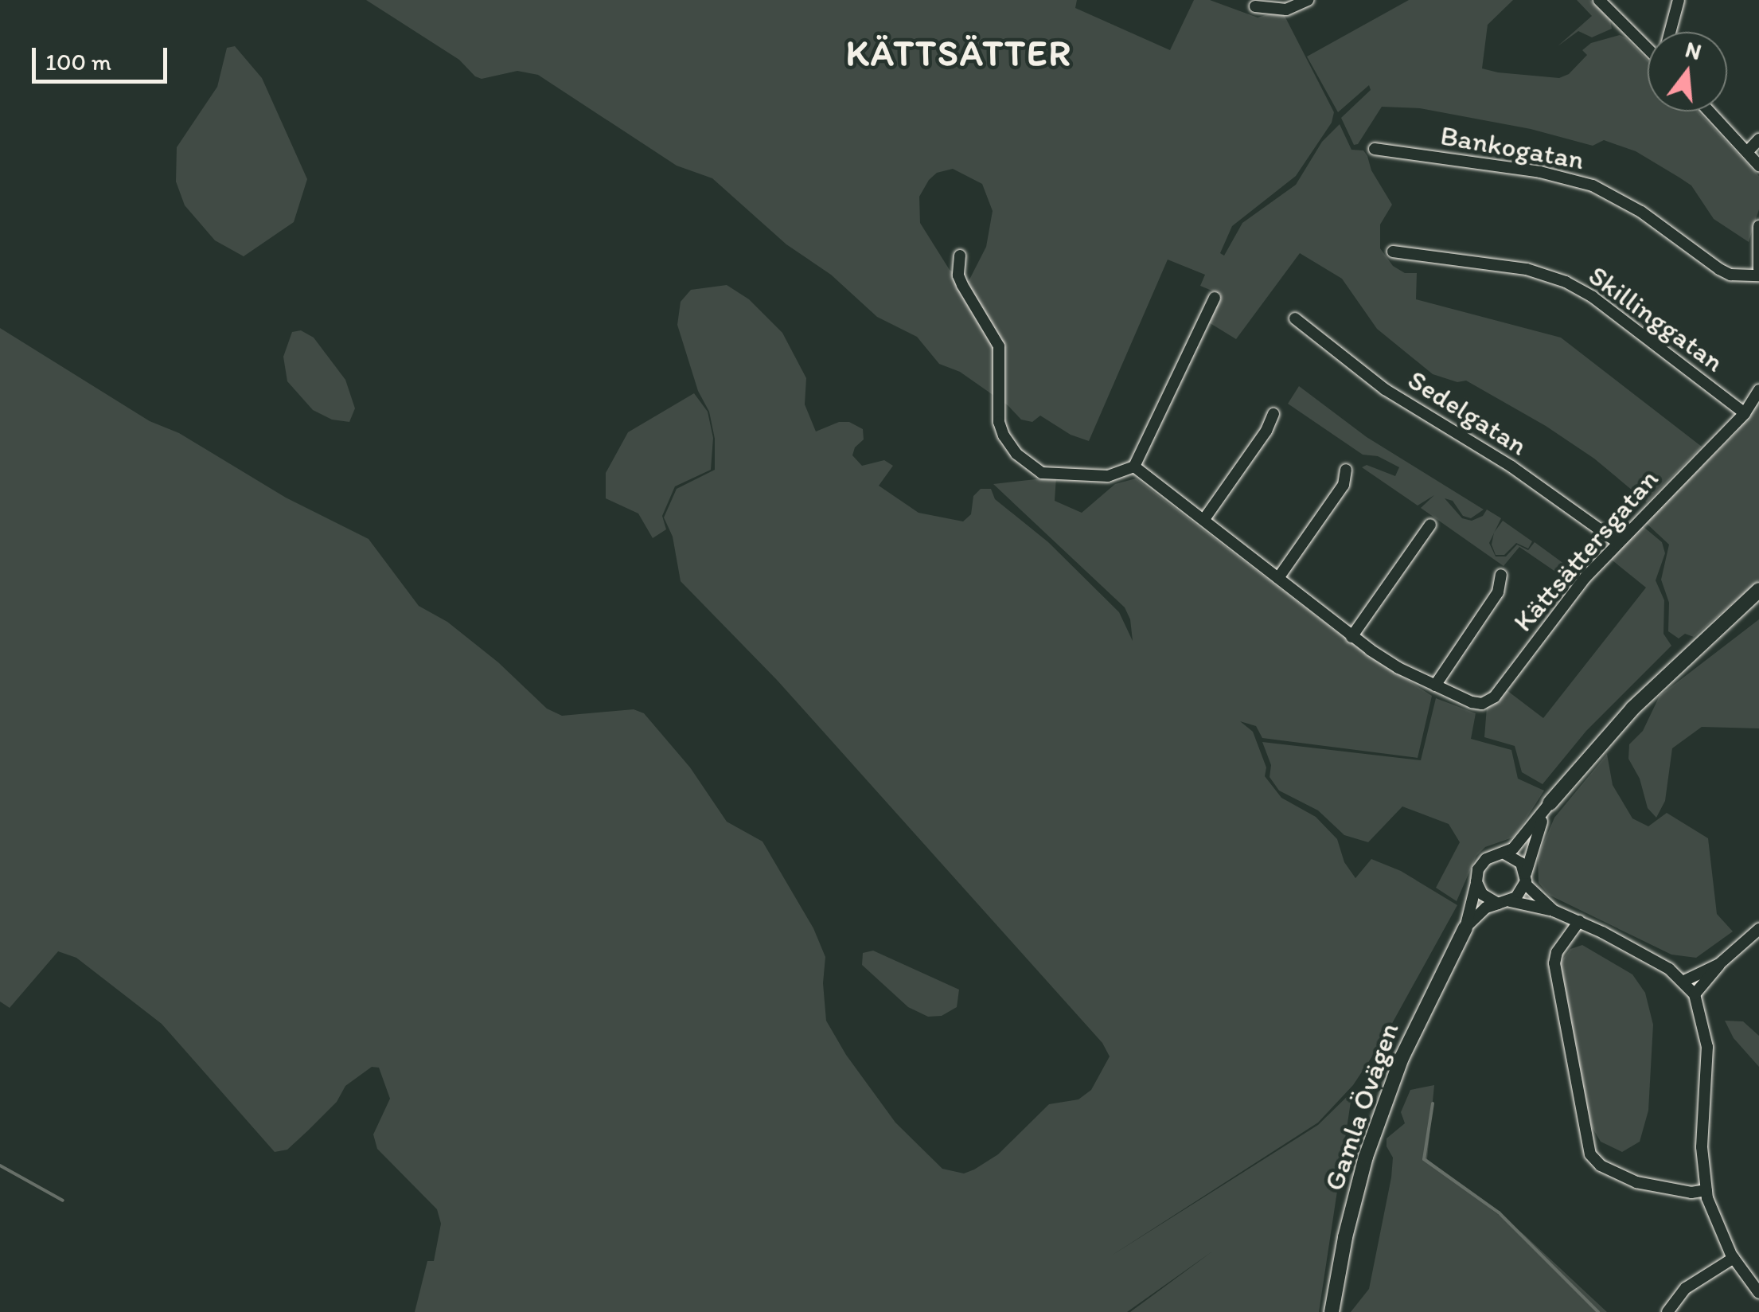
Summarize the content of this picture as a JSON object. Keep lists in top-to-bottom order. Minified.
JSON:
{"streets":{"main road":["Gamla Övägen"],"street":["Bankogatan","Skillinggatan","Sedelgatan","Kättsättersgatan"]},"crossings":[["Skillinggatan","Kättsättersgatan"],["Sedelgatan","Kättsättersgatan"]],"districts":["KÄTTSÄTTER"],"scale_bar":"100 m","north":"top"}
